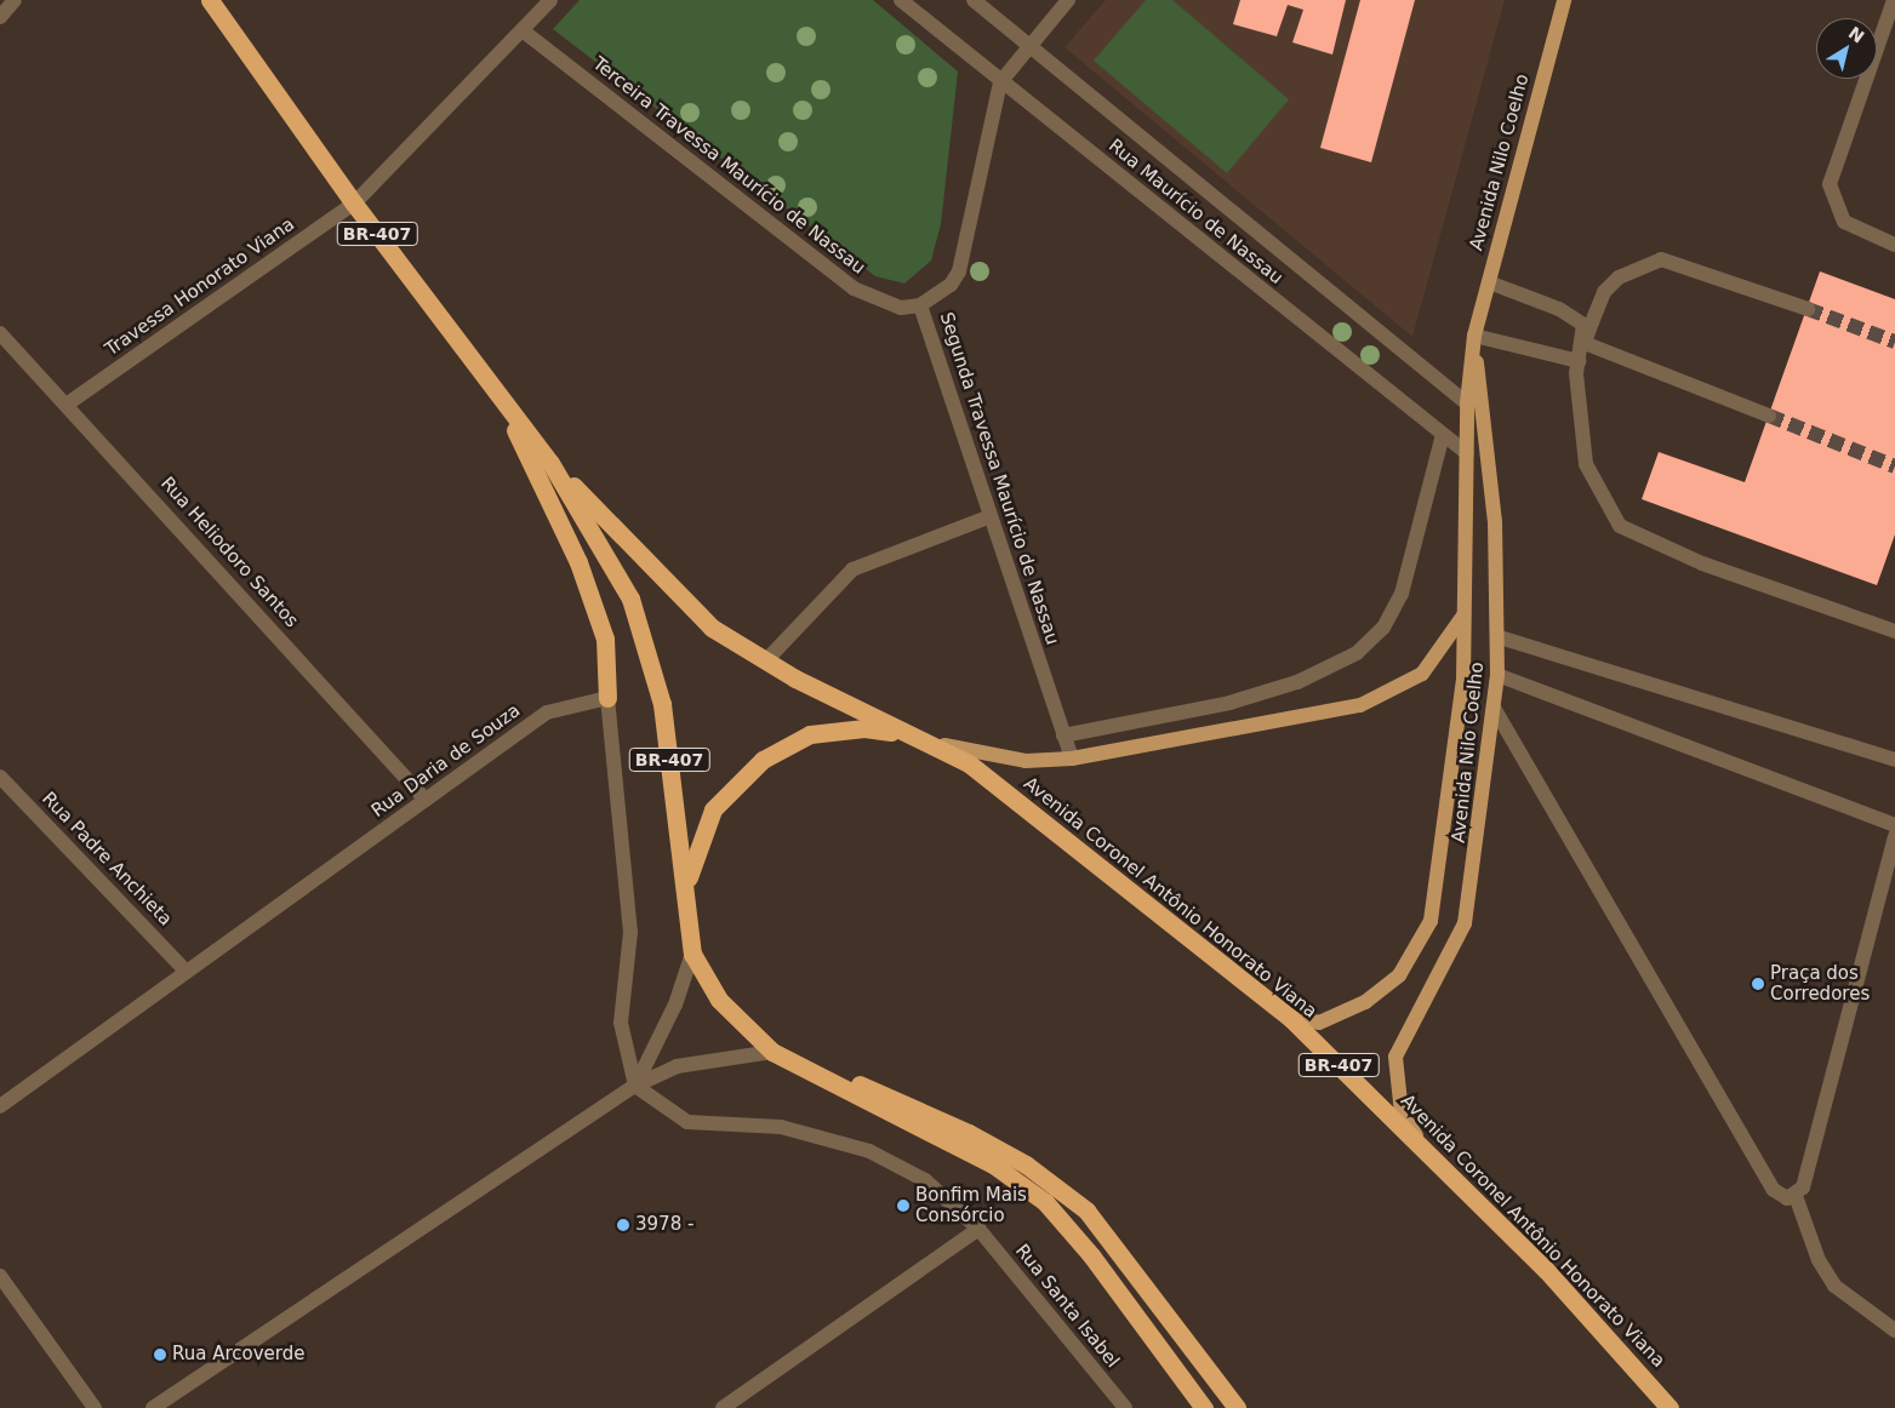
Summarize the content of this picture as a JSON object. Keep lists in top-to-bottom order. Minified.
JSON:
{"streets":{"highway":["BR-407","Avenida Coronel Antônio Honorato Viana"],"main road":["Avenida Nilo Coelho"],"street":["Terceira Travessa Maurício de Nassau","Rua Maurício de Nassau","Travessa Honorato Viana","Segunda Travessa Maurício de Nassau","Rua Heliodoro Santos","Rua Daria de Souza","Rua Padre Anchieta","Rua Santa Isabel"]},"crossings":[["Avenida Nilo Coelho","Rua Maurício de Nassau"],["Avenida Nilo Coelho","BR-407"],["Avenida Nilo Coelho","Segunda Travessa Maurício de Nassau"],["Avenida Nilo Coelho","Avenida Coronel Antônio Honorato Viana"],["Terceira Travessa Maurício de Nassau","Travessa Honorato Viana"],["Terceira Travessa Maurício de Nassau","Segunda Travessa Maurício de Nassau"],["Rua Maurício de Nassau","Segunda Travessa Maurício de Nassau"],["BR-407","Travessa Honorato Viana"],["BR-407","Avenida Coronel Antônio Honorato Viana"],["Travessa Honorato Viana","Rua Heliodoro Santos"],["Rua Heliodoro Santos","Rua Daria de Souza"],["Rua Daria de Souza","Rua Padre Anchieta"]],"places":["Praça dos Corredores","Bonfim Mais Consórcio","3978 -","Rua Arcoverde"],"north":"top right"}
